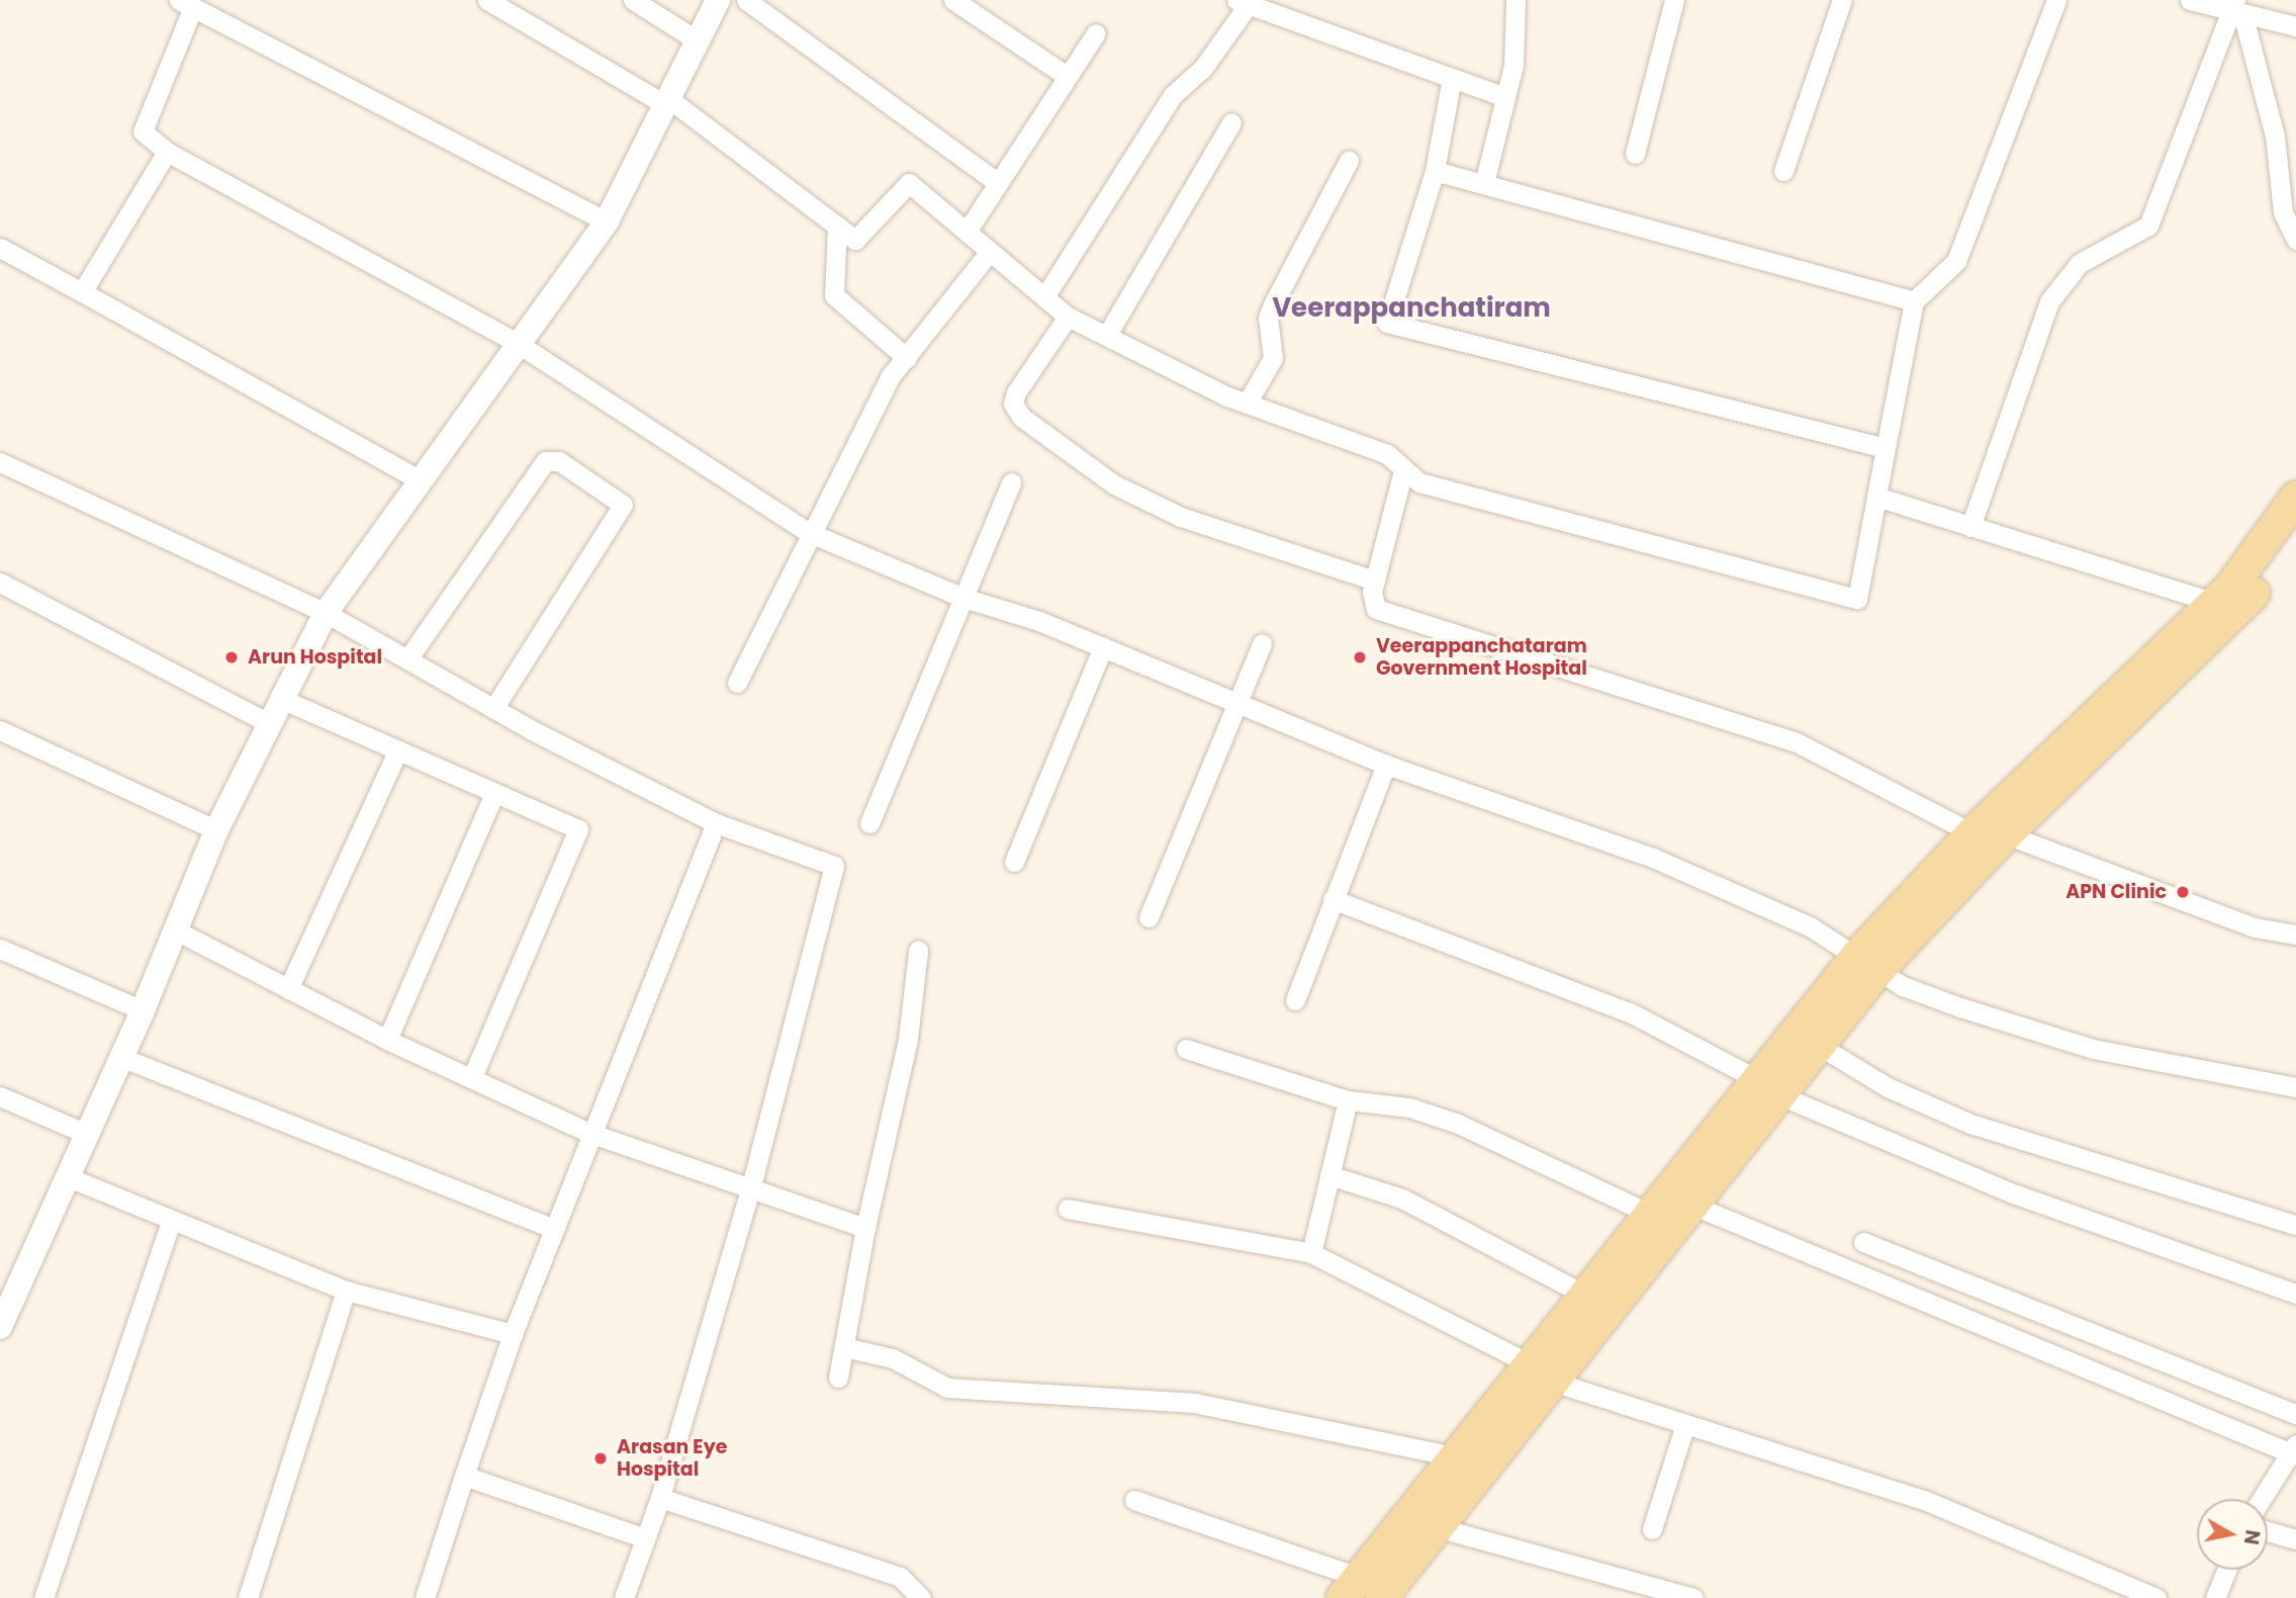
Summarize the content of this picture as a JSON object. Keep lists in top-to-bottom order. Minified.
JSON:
{"districts":["Veerappanchatiram"],"places":["Arun Hospital","Veerappanchataram Government Hospital","APN Clinic","Arasan Eye Hospital"],"north":"right"}
